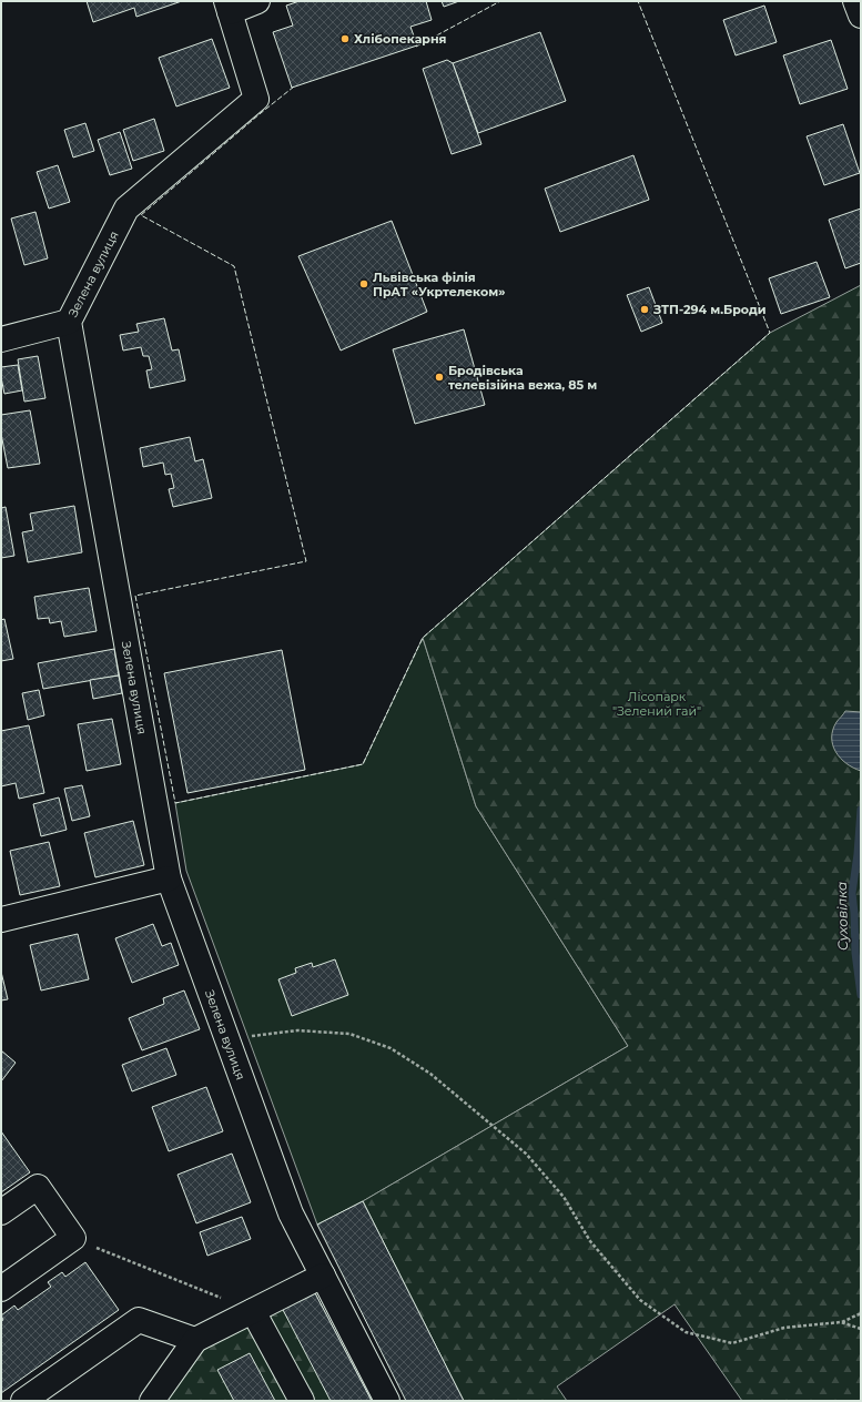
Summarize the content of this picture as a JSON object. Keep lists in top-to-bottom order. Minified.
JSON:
{"streets":{"street":["Зелена вулиця"]},"water":["Суховілка"],"parks":["Лісопарк \"Зелений гай\""],"places":["Хлібопекарня","Львівська філія ПрАТ «Укртелеком»","ЗТП-294 м.Броди","Бродівська телевізійна вежа, 85 м"]}
